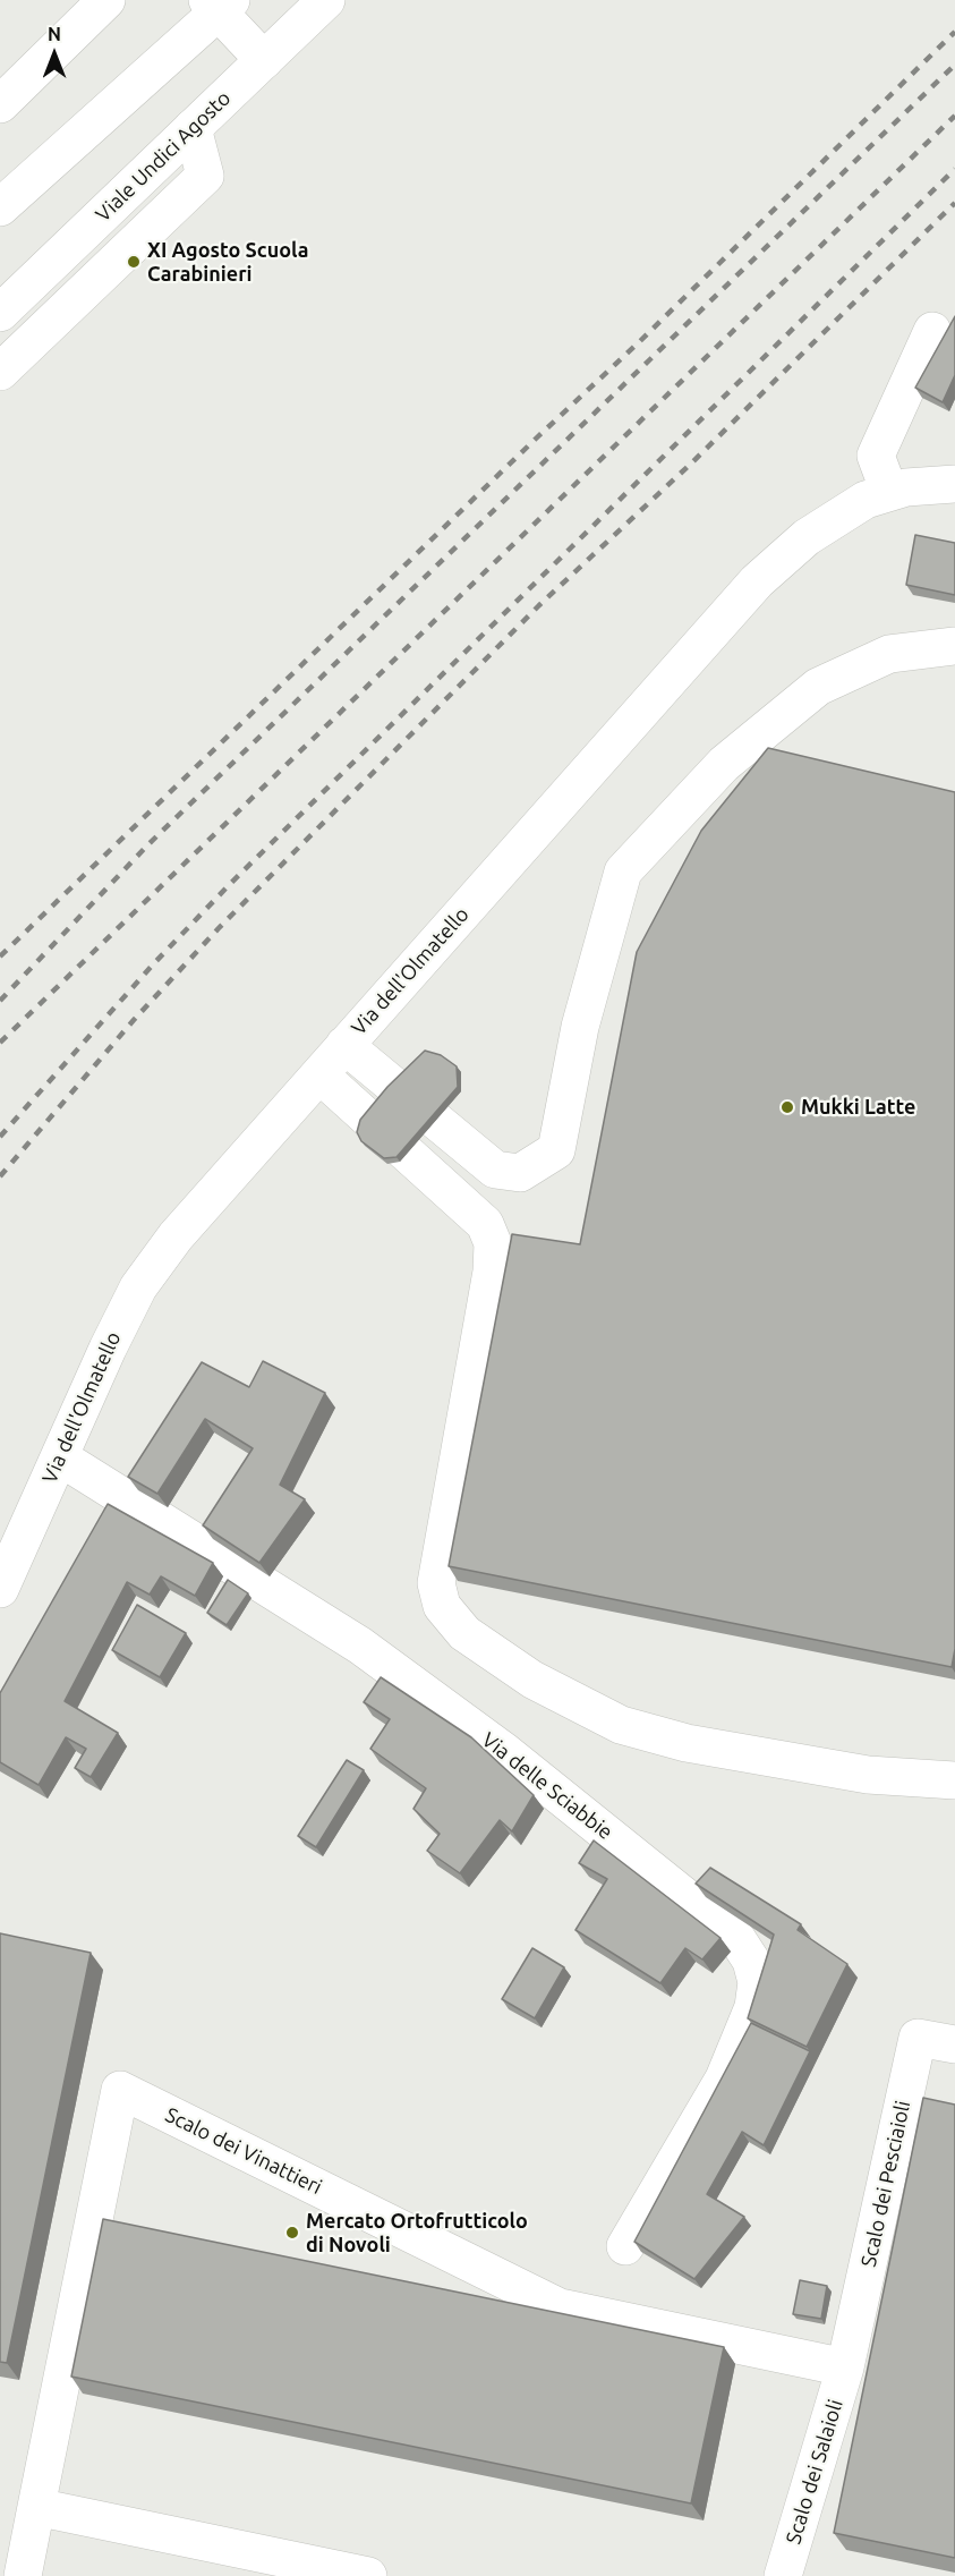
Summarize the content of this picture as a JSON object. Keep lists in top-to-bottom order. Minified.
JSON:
{"streets":{"street":["Viale Undici Agosto","Via dell'Olmatello","Via delle Sciabbie","Scalo dei Vinattieri","Scalo dei Pesciaioli","Scalo dei Salaioli"]},"crossings":[["Via dell'Olmatello","Via delle Sciabbie"],["Scalo dei Vinattieri","Scalo dei Pesciaioli"],["Scalo dei Vinattieri","Scalo dei Salaioli"],["Scalo dei Pesciaioli","Scalo dei Salaioli"]],"places":["XI Agosto Scuola Carabinieri","Mukki Latte","Mercato Ortofrutticolo di Novoli"],"north":"top"}
